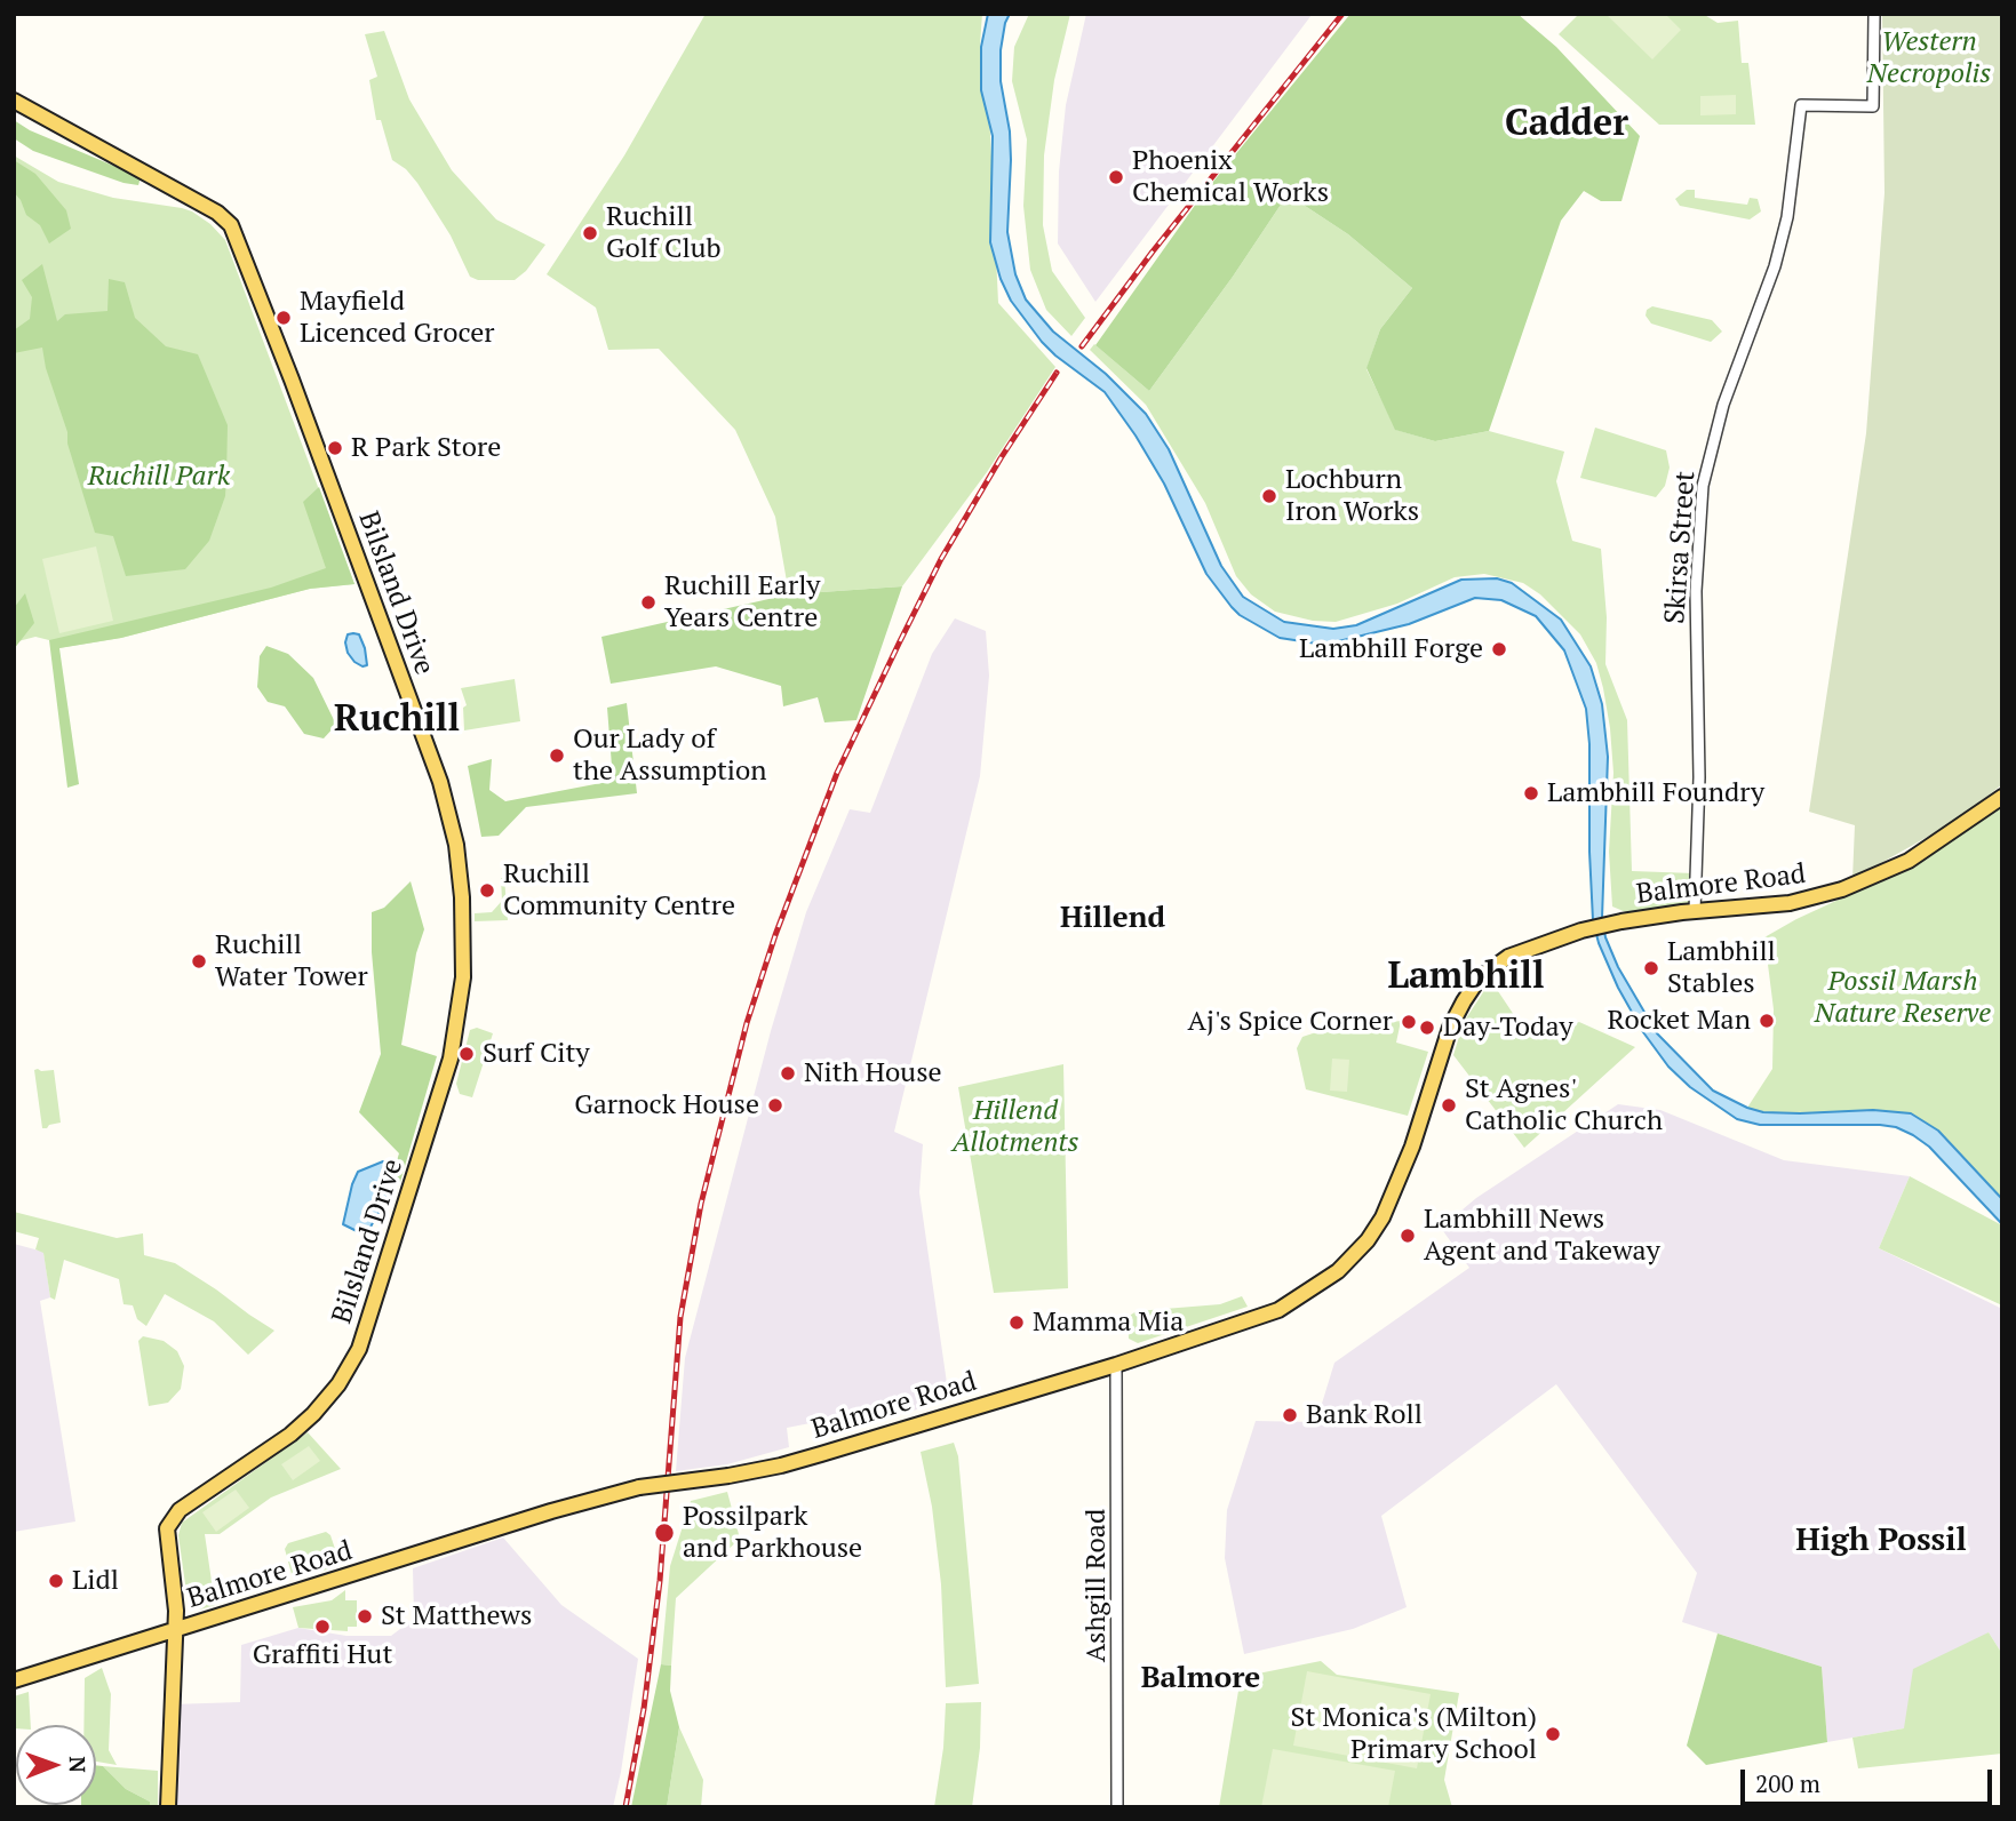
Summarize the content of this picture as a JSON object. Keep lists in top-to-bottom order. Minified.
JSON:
{"streets":{"main road":["Bilsland Drive","Balmore Road"],"street":["Skirsa Street","Ashgill Road"]},"crossings":[["Skirsa Street","Balmore Road"],["Bilsland Drive","Balmore Road"],["Balmore Road","Ashgill Road"]],"districts":["Cadder","Ruchill","Hillend","Lambhill","High Possil","Balmore"],"parks":["Western Necropolis","Ruchill Park","Possil Marsh Nature Reserve","Hillend Allotments"],"places":["Phoenix Chemical Works","Ruchill Golf Club","Mayfield Licenced Grocer","R Park Store","Lochburn Iron Works","Ruchill Early Years Centre","Lambhill Forge","Our Lady of the Assumption","Lambhill Foundry","Ruchill Community Centre","Ruchill Water Tower","Lambhill Stables","Rocket Man","Aj's Spice Corner","Day-Today","Surf City","Nith House","Garnock House","St Agnes' Catholic Church","Lambhill News Agent and Takeway","Mamma Mia","Bank Roll","Possilpark and Parkhouse","Lidl","St Matthews","Graffiti Hut","St Monica's (Milton) Primary School"],"scale_bar":"200 m","north":"right"}
